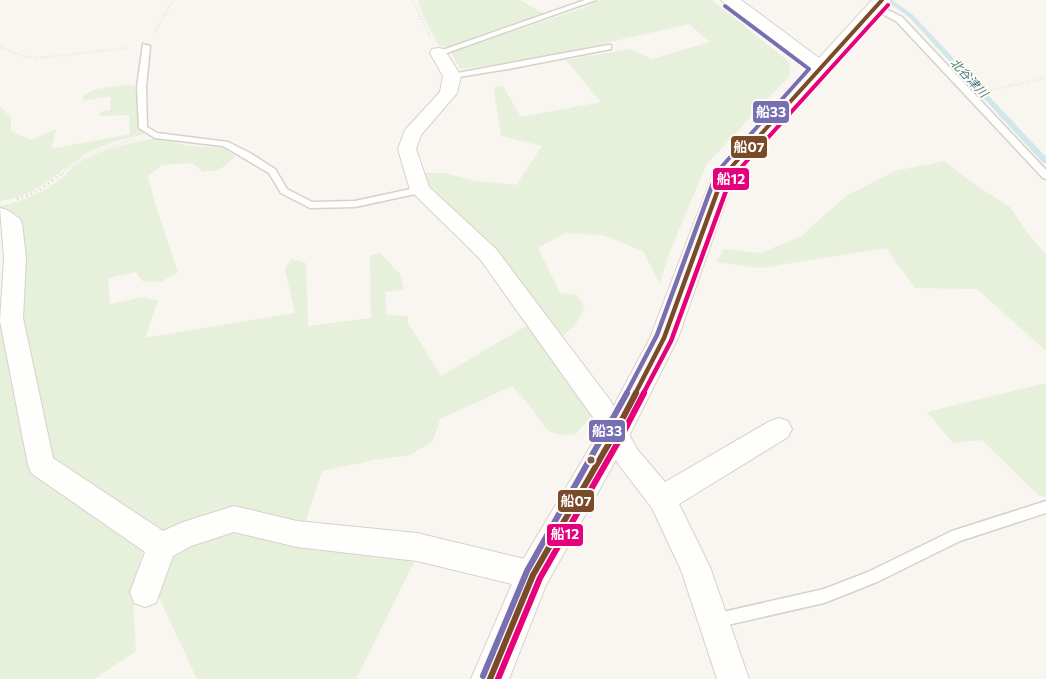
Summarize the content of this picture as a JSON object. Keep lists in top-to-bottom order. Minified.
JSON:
{"water":["北谷津川"],"lines":["transit line 船07","transit line 船12","transit line 船33"]}
